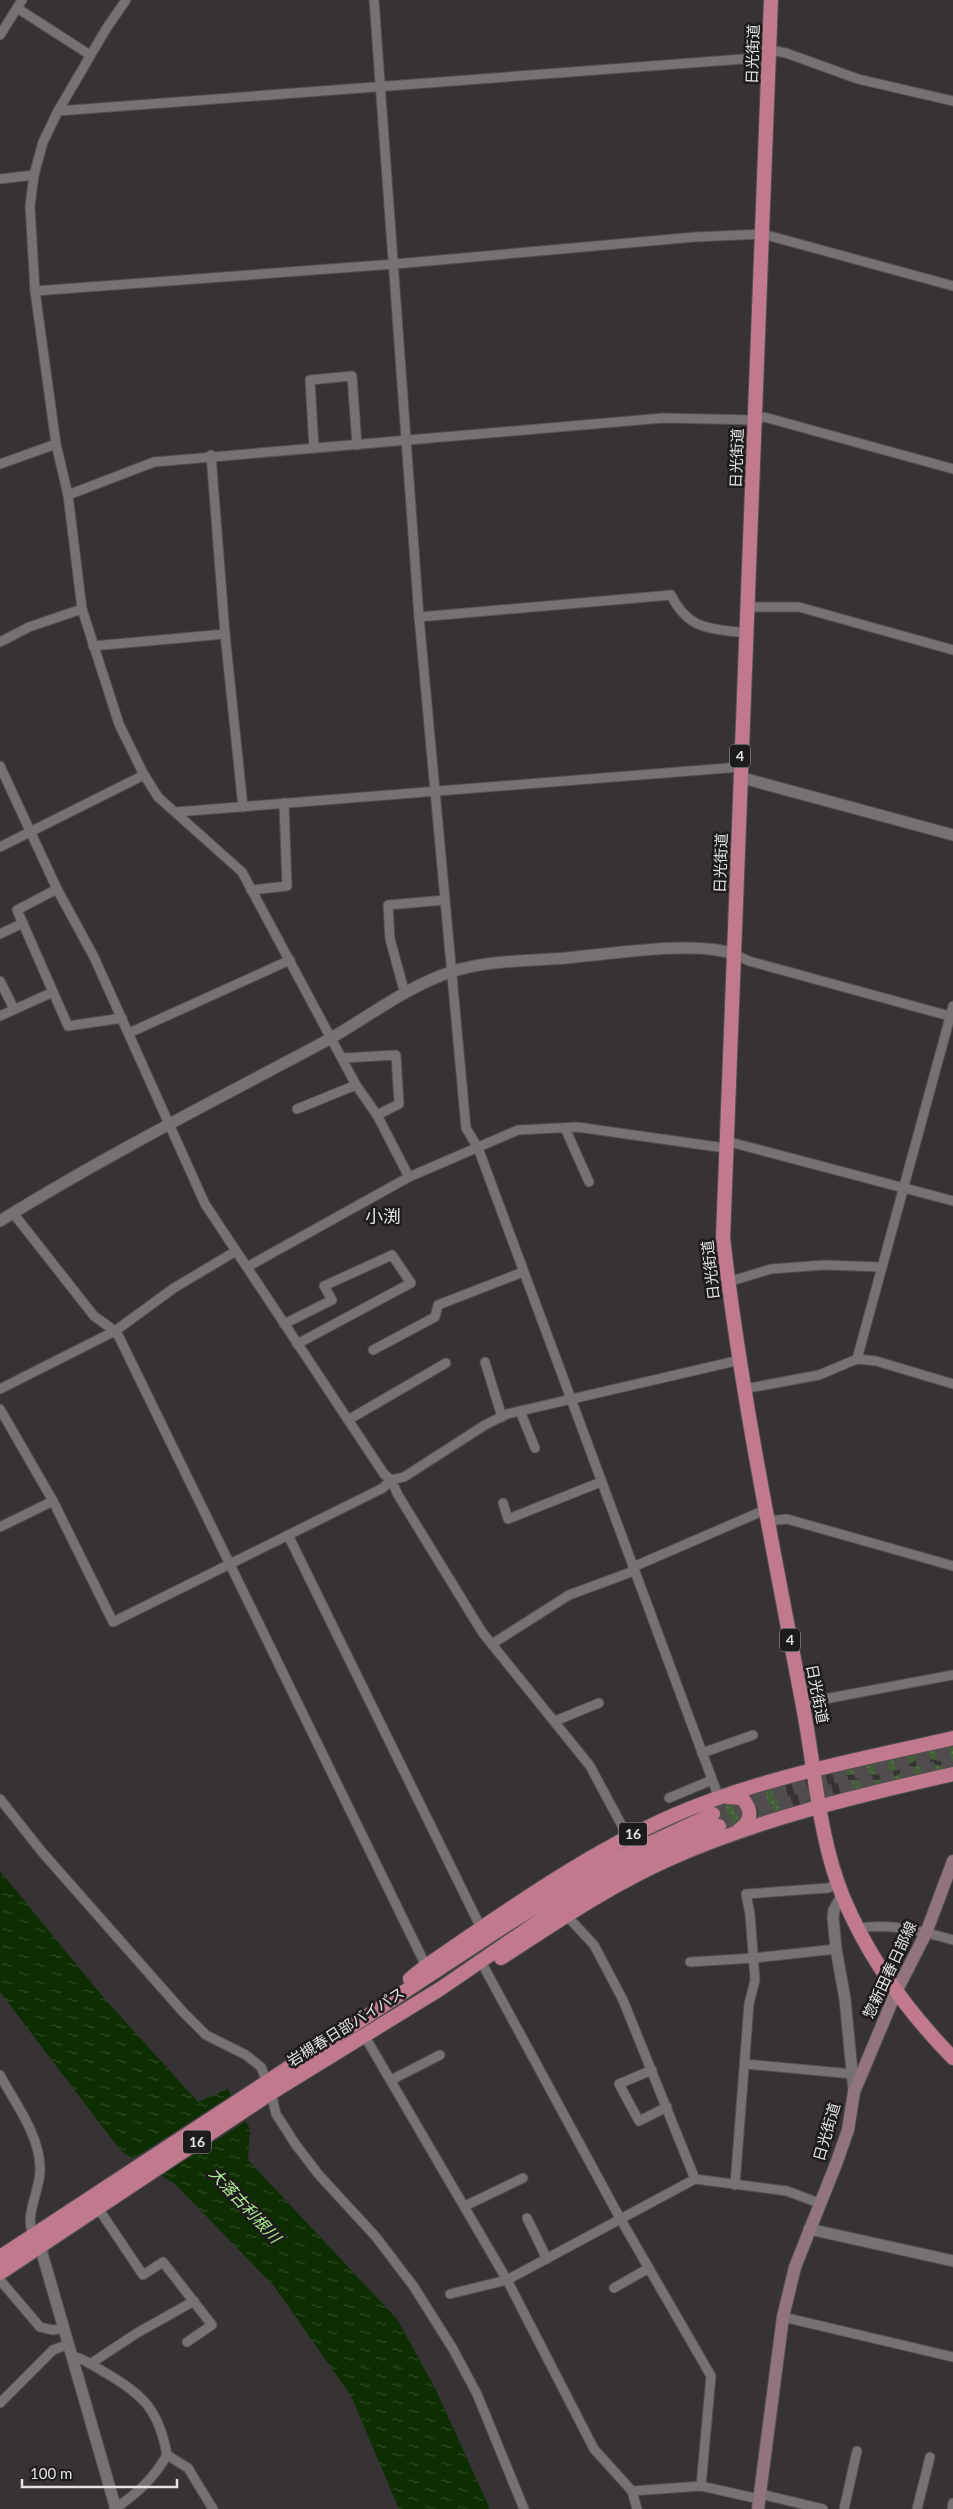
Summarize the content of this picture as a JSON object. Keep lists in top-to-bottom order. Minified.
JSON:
{"streets":{"highway":["日光街道","4","16","岩槻春日部バイパス"],"main road":["惣新田春日部線"]},"crossings":[["日光街道","4"],["日光街道","16"],["日光街道","惣新田春日部線"],["4","惣新田春日部線"],["16","岩槻春日部バイパス"]],"districts":["小渕"],"water":["大落古利根川"],"scale_bar":"100 m"}
